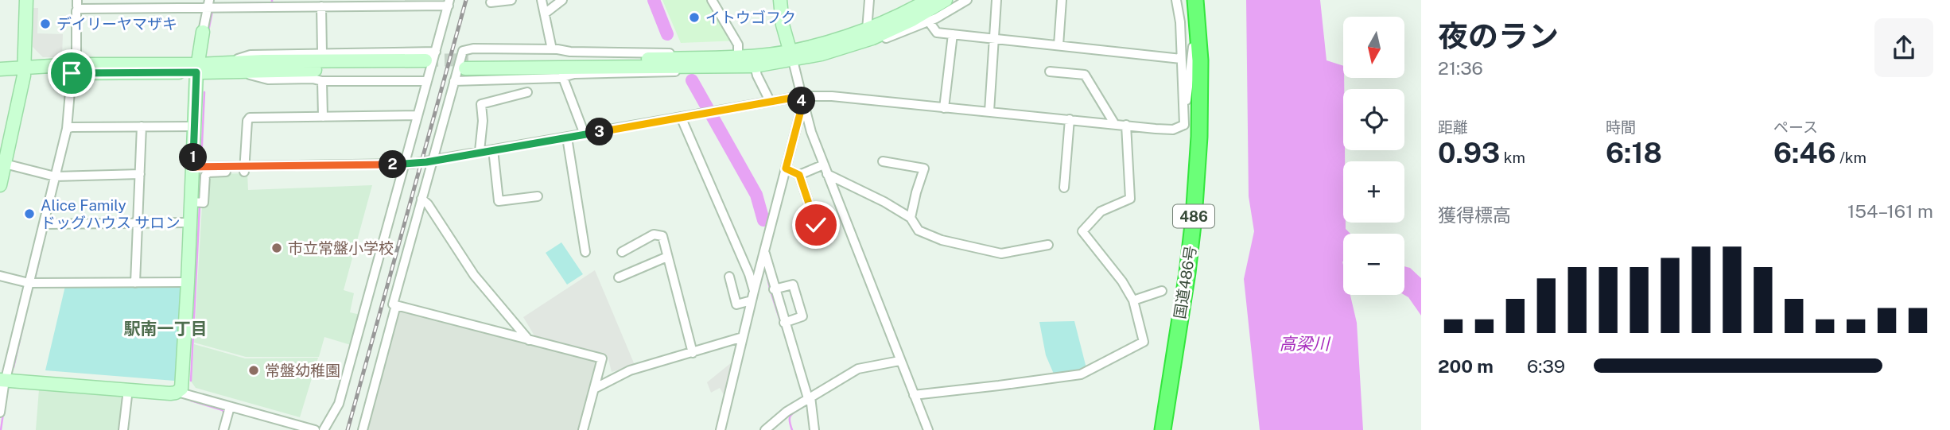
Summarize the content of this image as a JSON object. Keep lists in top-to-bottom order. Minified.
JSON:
{"streets":{"highway":["486","国道486号"]},"districts":["駅南一丁目"],"water":["高梁川"],"places":["イトウゴフク","デイリーヤマザキ","Alice Family ドッグハウス サロン","市立常盤小学校","常盤幼稚園"],"north":"bottom","page":{"heading":["夜のラン","21:36"],"map_buttons":["+","−"],"pins":["4","3","1","2"],"stats":[["距離","0.93 km"],["時間","6:18"],["ペース","6:46 /km"]],"chart":["獲得標高","154–161 m"],"list":[{"name":"200 m","note":"6:39"}]}}
